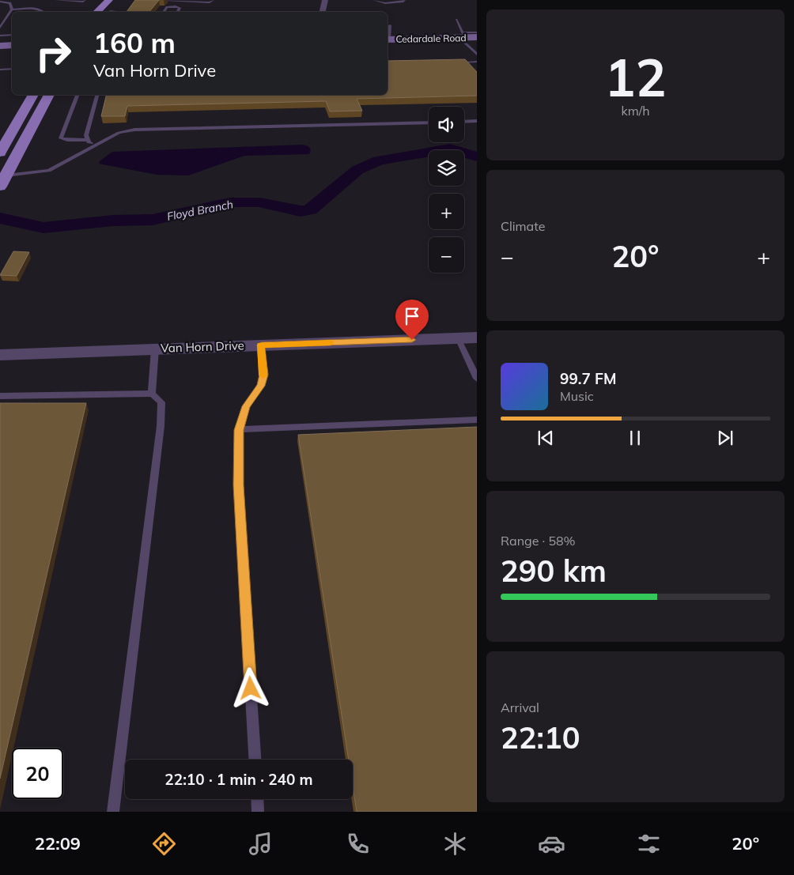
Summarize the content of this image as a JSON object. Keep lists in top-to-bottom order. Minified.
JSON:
{"streets":{"street":["Cedardale Road","Van Horn Drive"]},"water":["Floyd Branch"],"page":{"tile":[["12","km/h"],"Climate",["Range · 58%","290 km"],["Arrival","22:10"]],"turn":["160 m","Van Horn Drive"],"map_buttons":["+","−"],"heat":["−","20°","+"],"song":["99.7 FM","Music"],"limit":"20","trip":"22:10 · 1 min · 240 m","tabs":["22:09","20°"]}}
